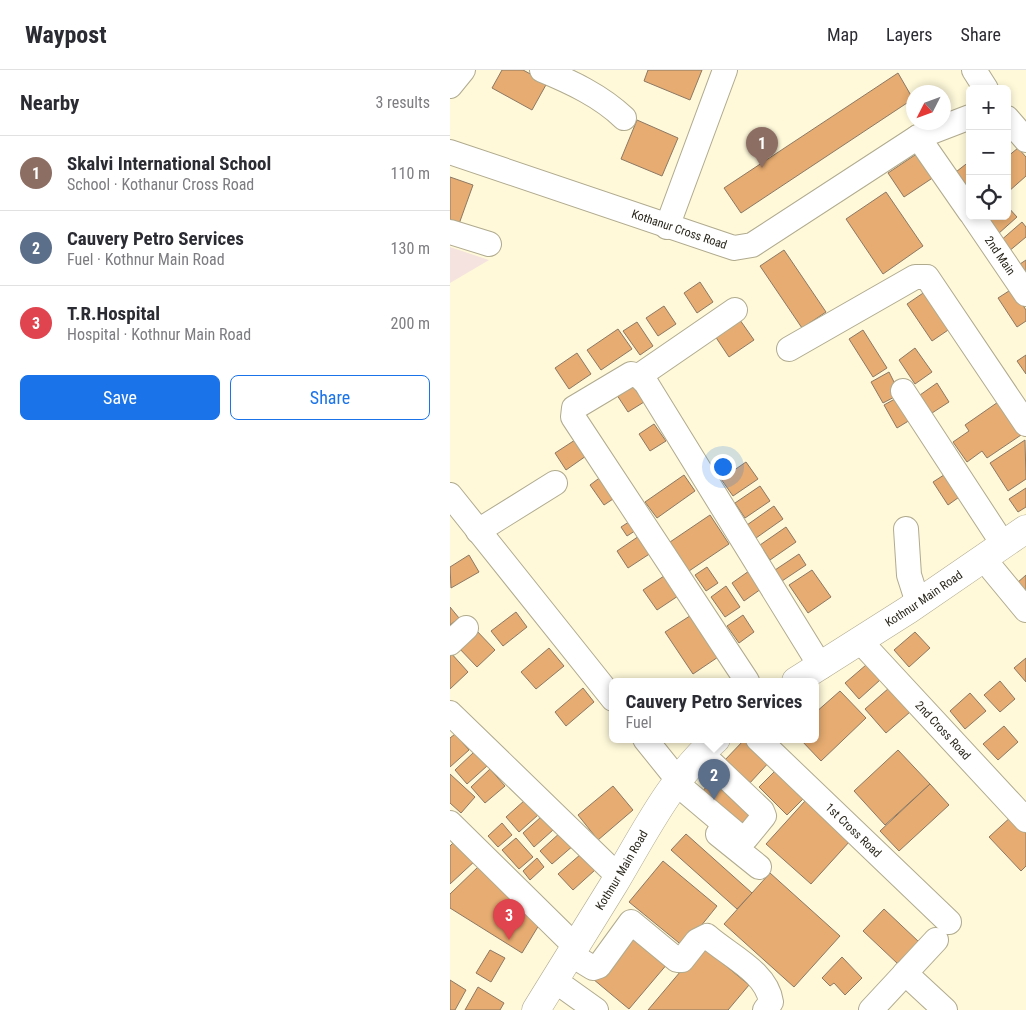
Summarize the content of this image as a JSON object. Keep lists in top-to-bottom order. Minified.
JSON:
{"streets":{"main road":["Kothnur Main Road"],"street":["Kothanur Cross Road","2nd Main","2nd Cross Road","1st Cross Road"]},"crossings":[["Kothnur Main Road","2nd Cross Road"]],"north":"bottom left","page":{"header":"Waypost","nav":["Map","Layers","Share"],"heading":["Nearby","3 results"],"map_buttons":["+","−"],"pins":["1","2","3"],"list":[{"mark":"1","name":"Skalvi International School","note":"School · Kothanur Cross Road","value":"110 m"},{"mark":"2","name":"Cauvery Petro Services","note":"Fuel · Kothnur Main Road","value":"130 m"},{"mark":"3","name":"T.R.Hospital","note":"Hospital · Kothnur Main Road","value":"200 m"}],"buttons":["Save","Share"],"popup":["Cauvery Petro Services","Fuel"]}}
